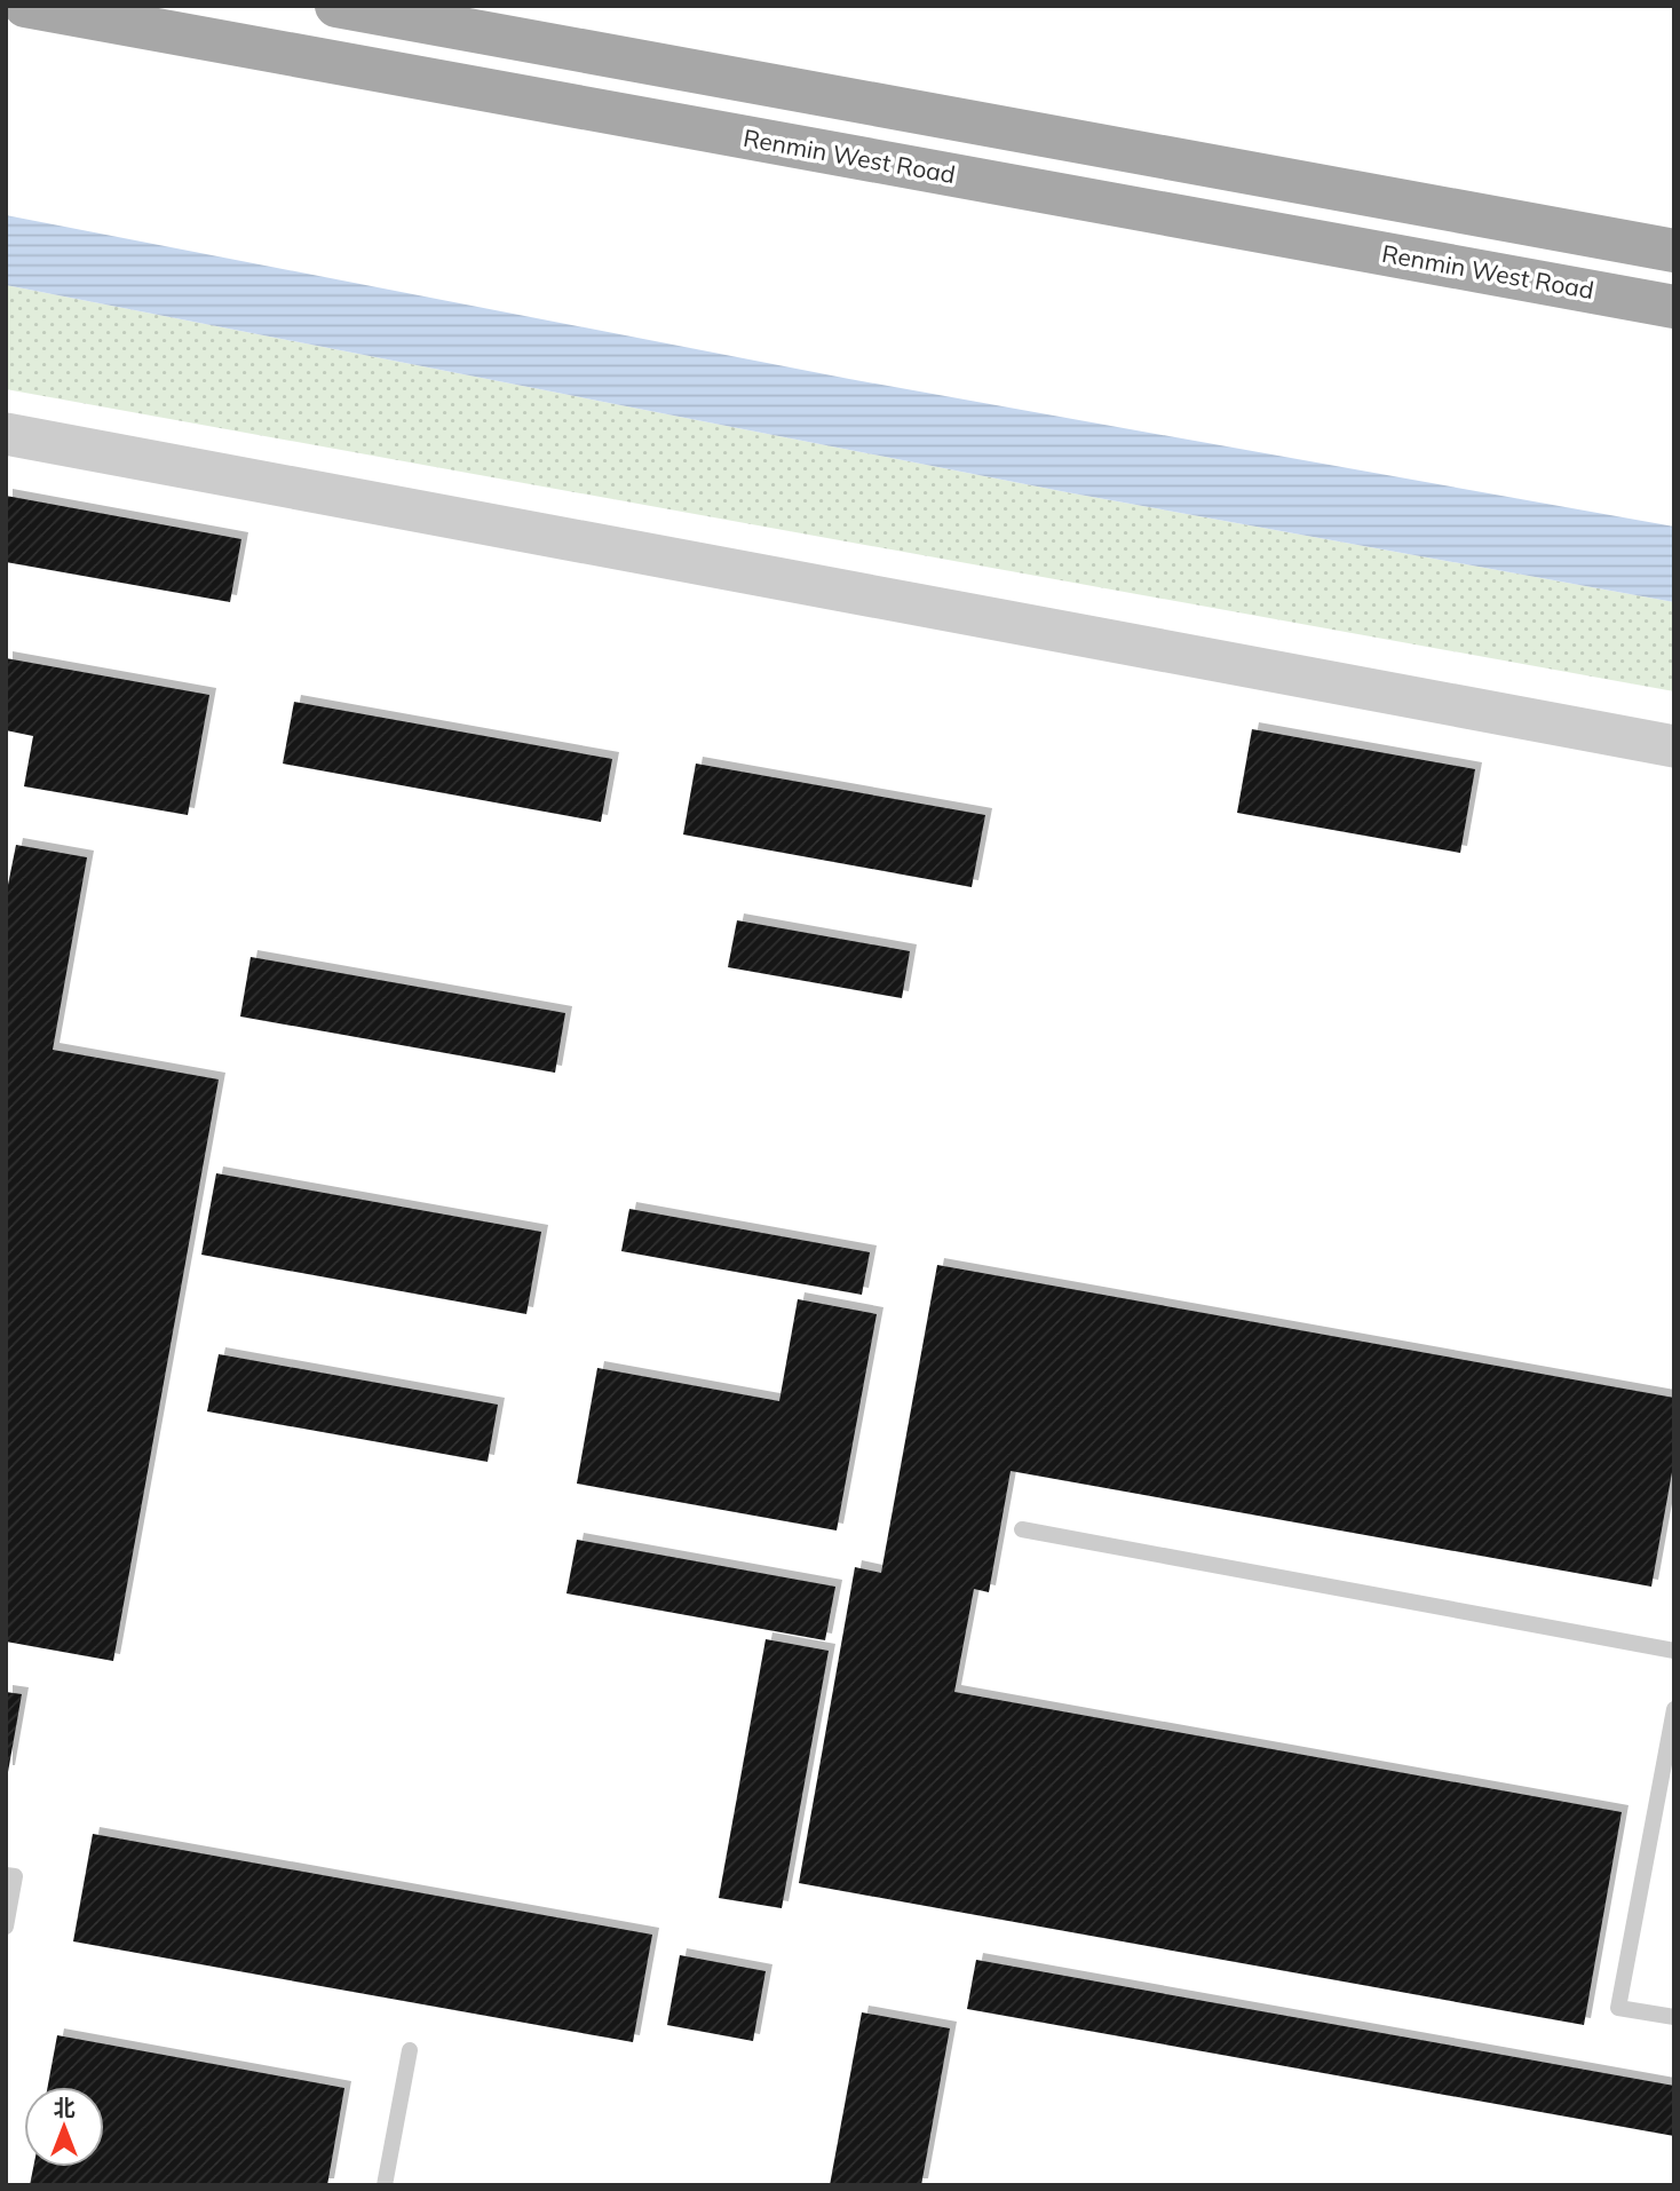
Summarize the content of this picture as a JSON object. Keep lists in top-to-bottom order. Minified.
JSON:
{"streets":{"main road":["Renmin West Road"]},"north":"top"}
